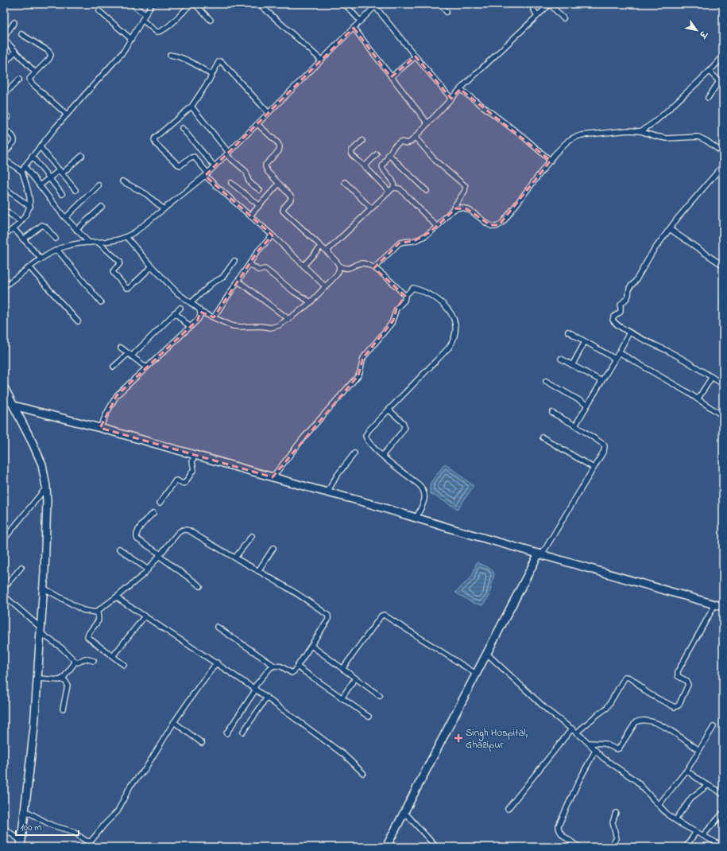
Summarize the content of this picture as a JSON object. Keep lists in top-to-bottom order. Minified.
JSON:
{"places":{"health":["Singh Hospital, Ghazipur"]},"scale_bar":"100 m","north":"bottom right"}
